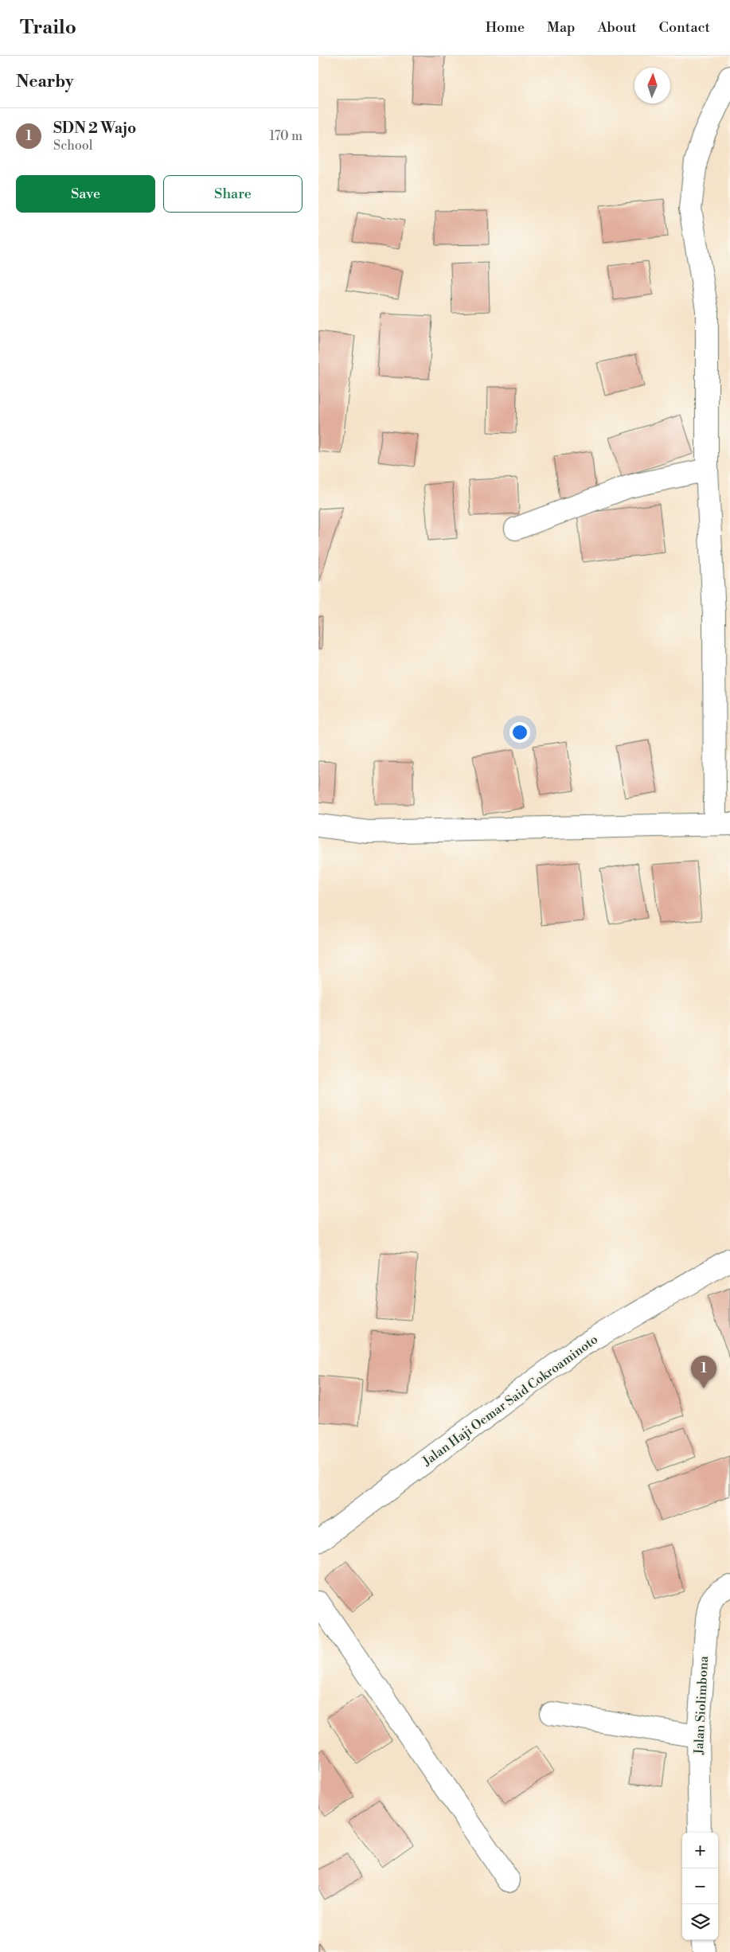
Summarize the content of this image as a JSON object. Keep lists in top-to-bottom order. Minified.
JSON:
{"streets":{"street":["Jalan Haji Oemar Said Cokroaminoto","Jalan Siolimbona"]},"north":"top","page":{"header":"Trailo","nav":["Home","Map","About","Contact"],"heading":"Nearby","list":[{"mark":"1","name":"SDN 2 Wajo","note":"School","value":"170 m"}],"buttons":["Save","Share"],"pins":"1","map_buttons":["+","−"]}}
